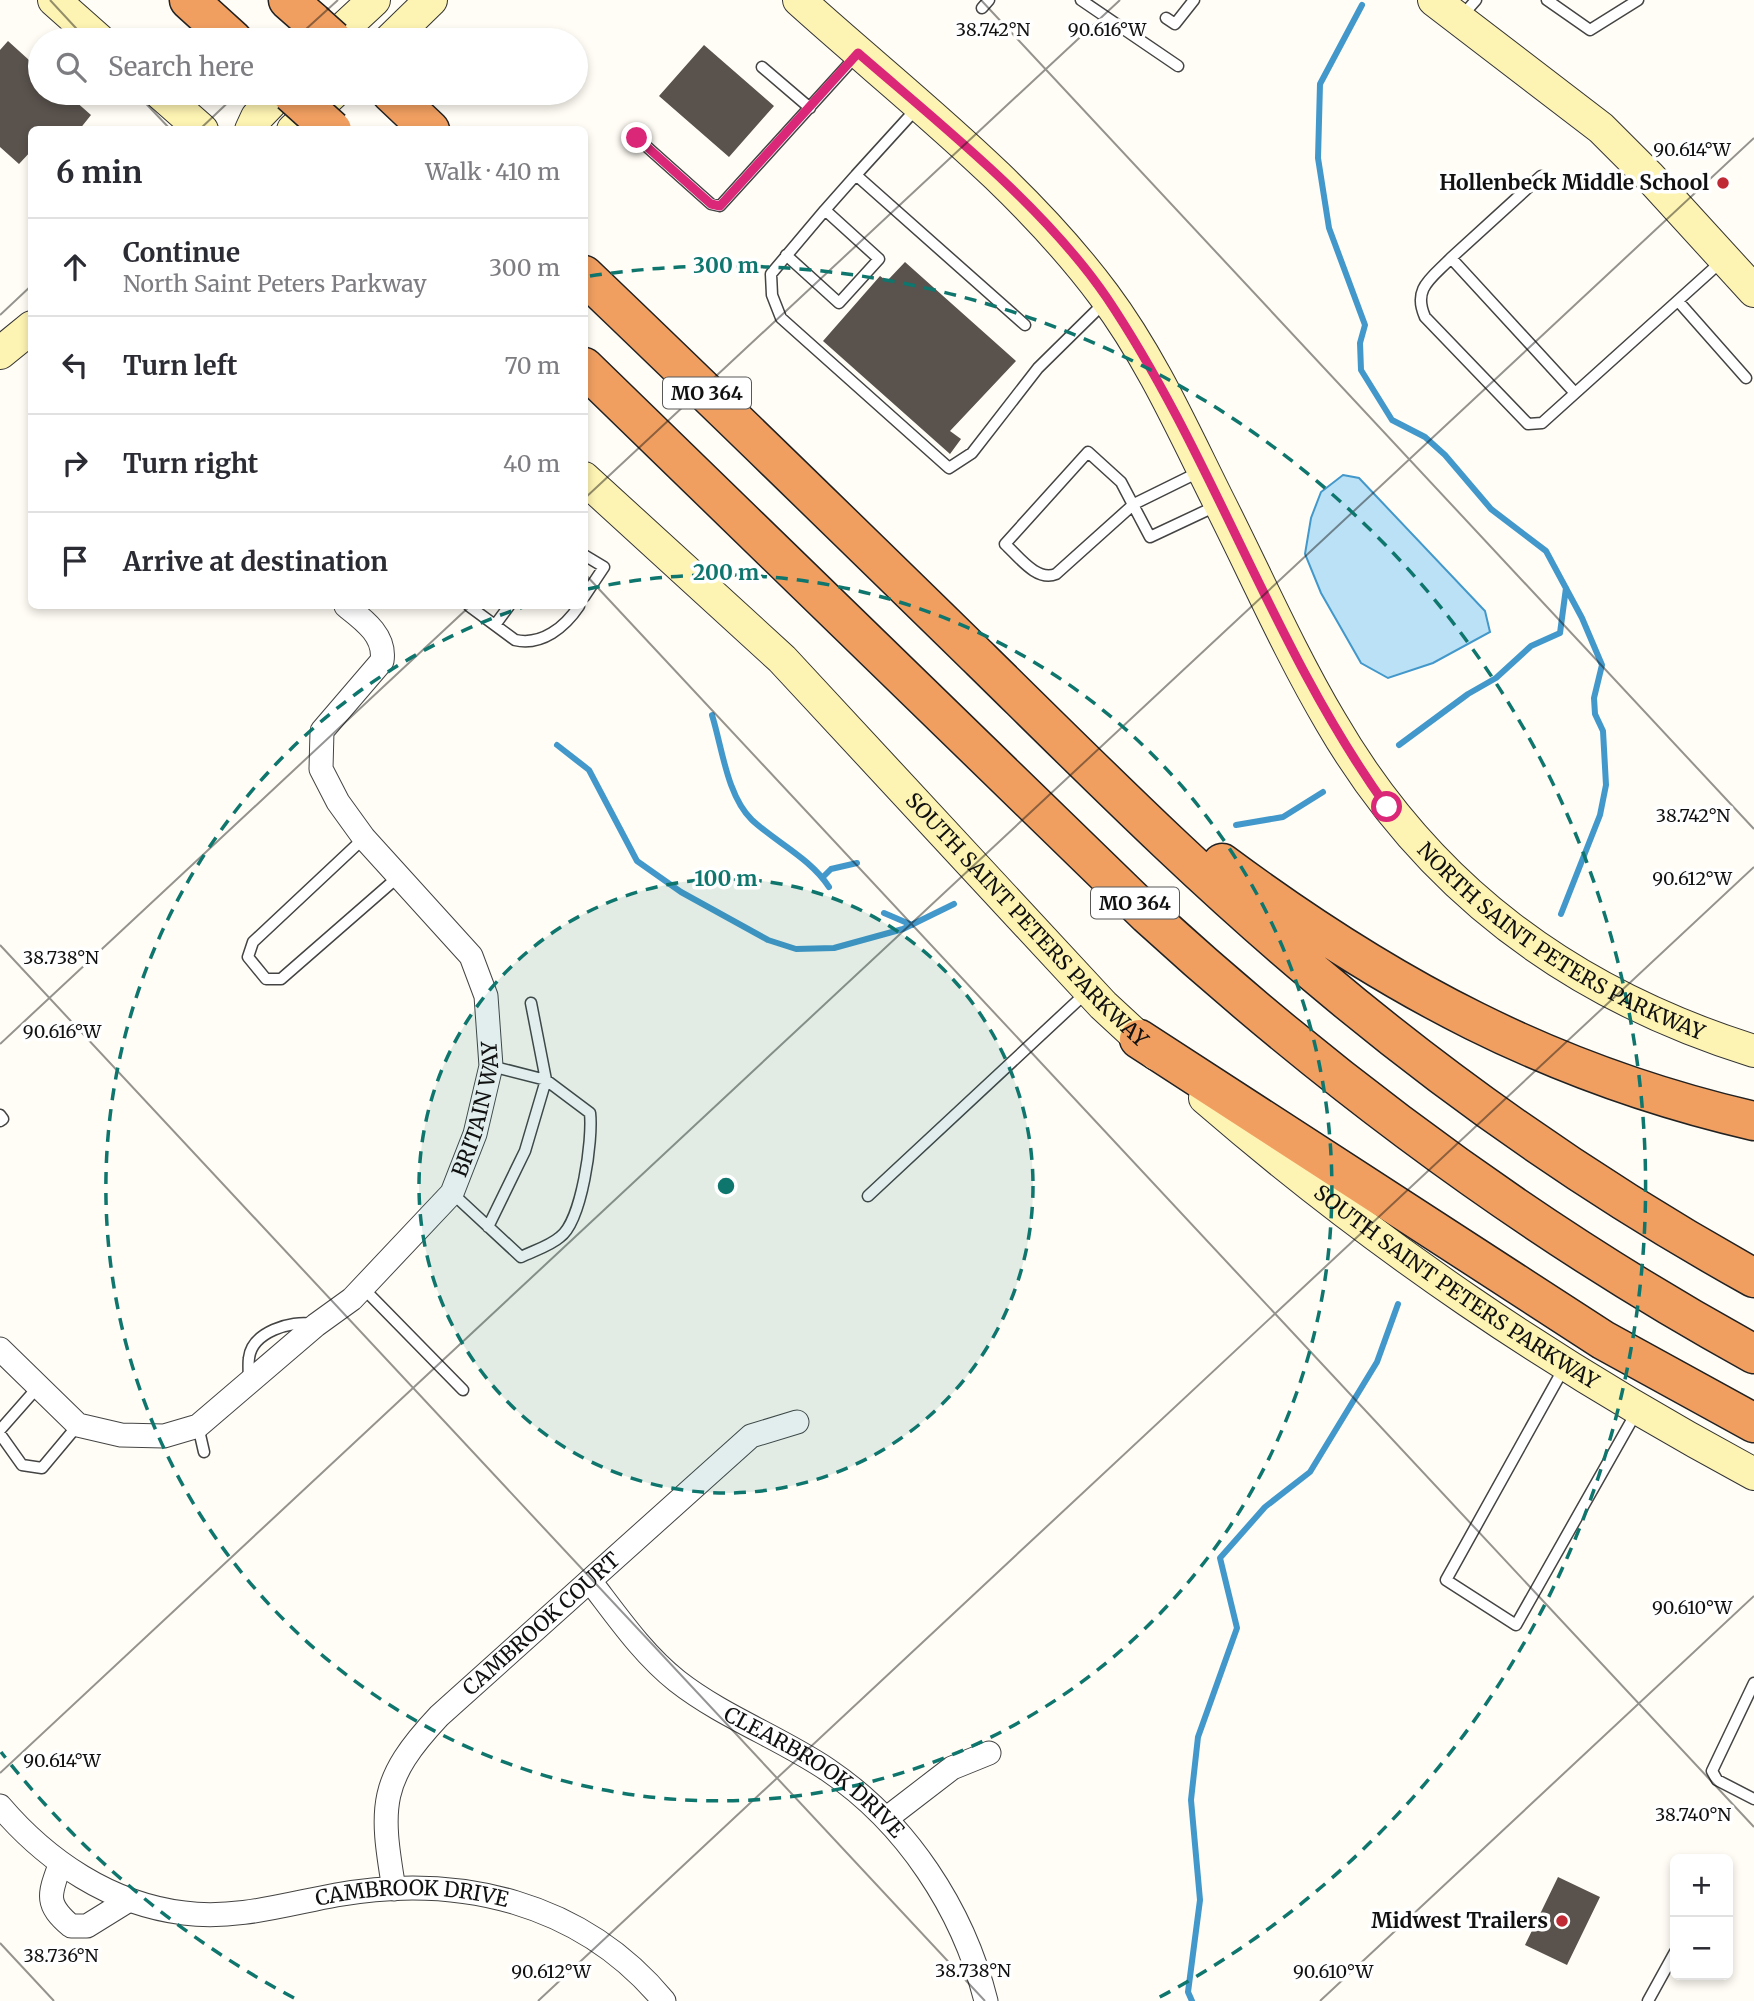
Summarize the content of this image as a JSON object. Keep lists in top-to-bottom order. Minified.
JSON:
{"streets":{"highway":["MO 364"],"main road":["SOUTH SAINT PETERS PARKWAY","NORTH SAINT PETERS PARKWAY"],"street":["BRITAIN WAY","CAMBROOK COURT","CLEARBROOK DRIVE","CAMBROOK DRIVE"]},"crossings":[["CAMBROOK COURT","CLEARBROOK DRIVE"],["CAMBROOK COURT","CAMBROOK DRIVE"]],"places":["Hollenbeck Middle School","Midwest Trailers"],"page":{"search":"Search here","heading":["6 min","Walk · 410 m"],"list":[["Continue","North Saint Peters Parkway","300 m"],["Turn left","70 m"],["Turn right","40 m"],"Arrive at destination"],"map_buttons":["+","−"]},"coordinates":["90.616°W","38.742°N","90.614°W","90.612°W","38.738°N","90.610°W","38.740°N","38.736°N"],"rings":["300 m","200 m","100 m"]}
